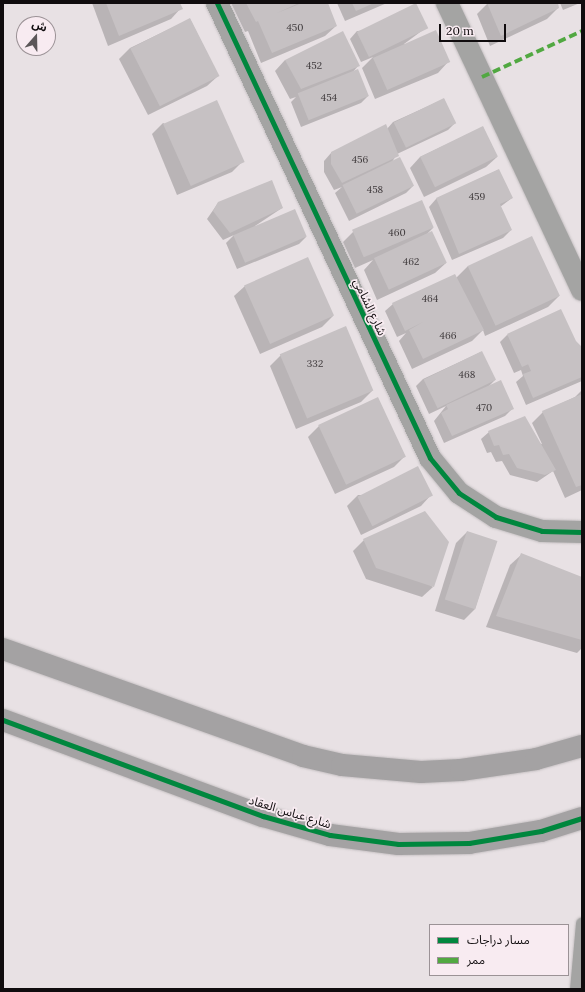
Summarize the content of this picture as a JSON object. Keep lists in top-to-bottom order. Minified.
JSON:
{"streets":{"street":["شارع الشامي","شارع عباس العقاد"]},"house_numbers":["450","452","454","456","458","459","460","462","464","466","332","468","470"],"legend":["مسار دراجات","ممر"],"scale_bar":"20 m","north":"top"}
